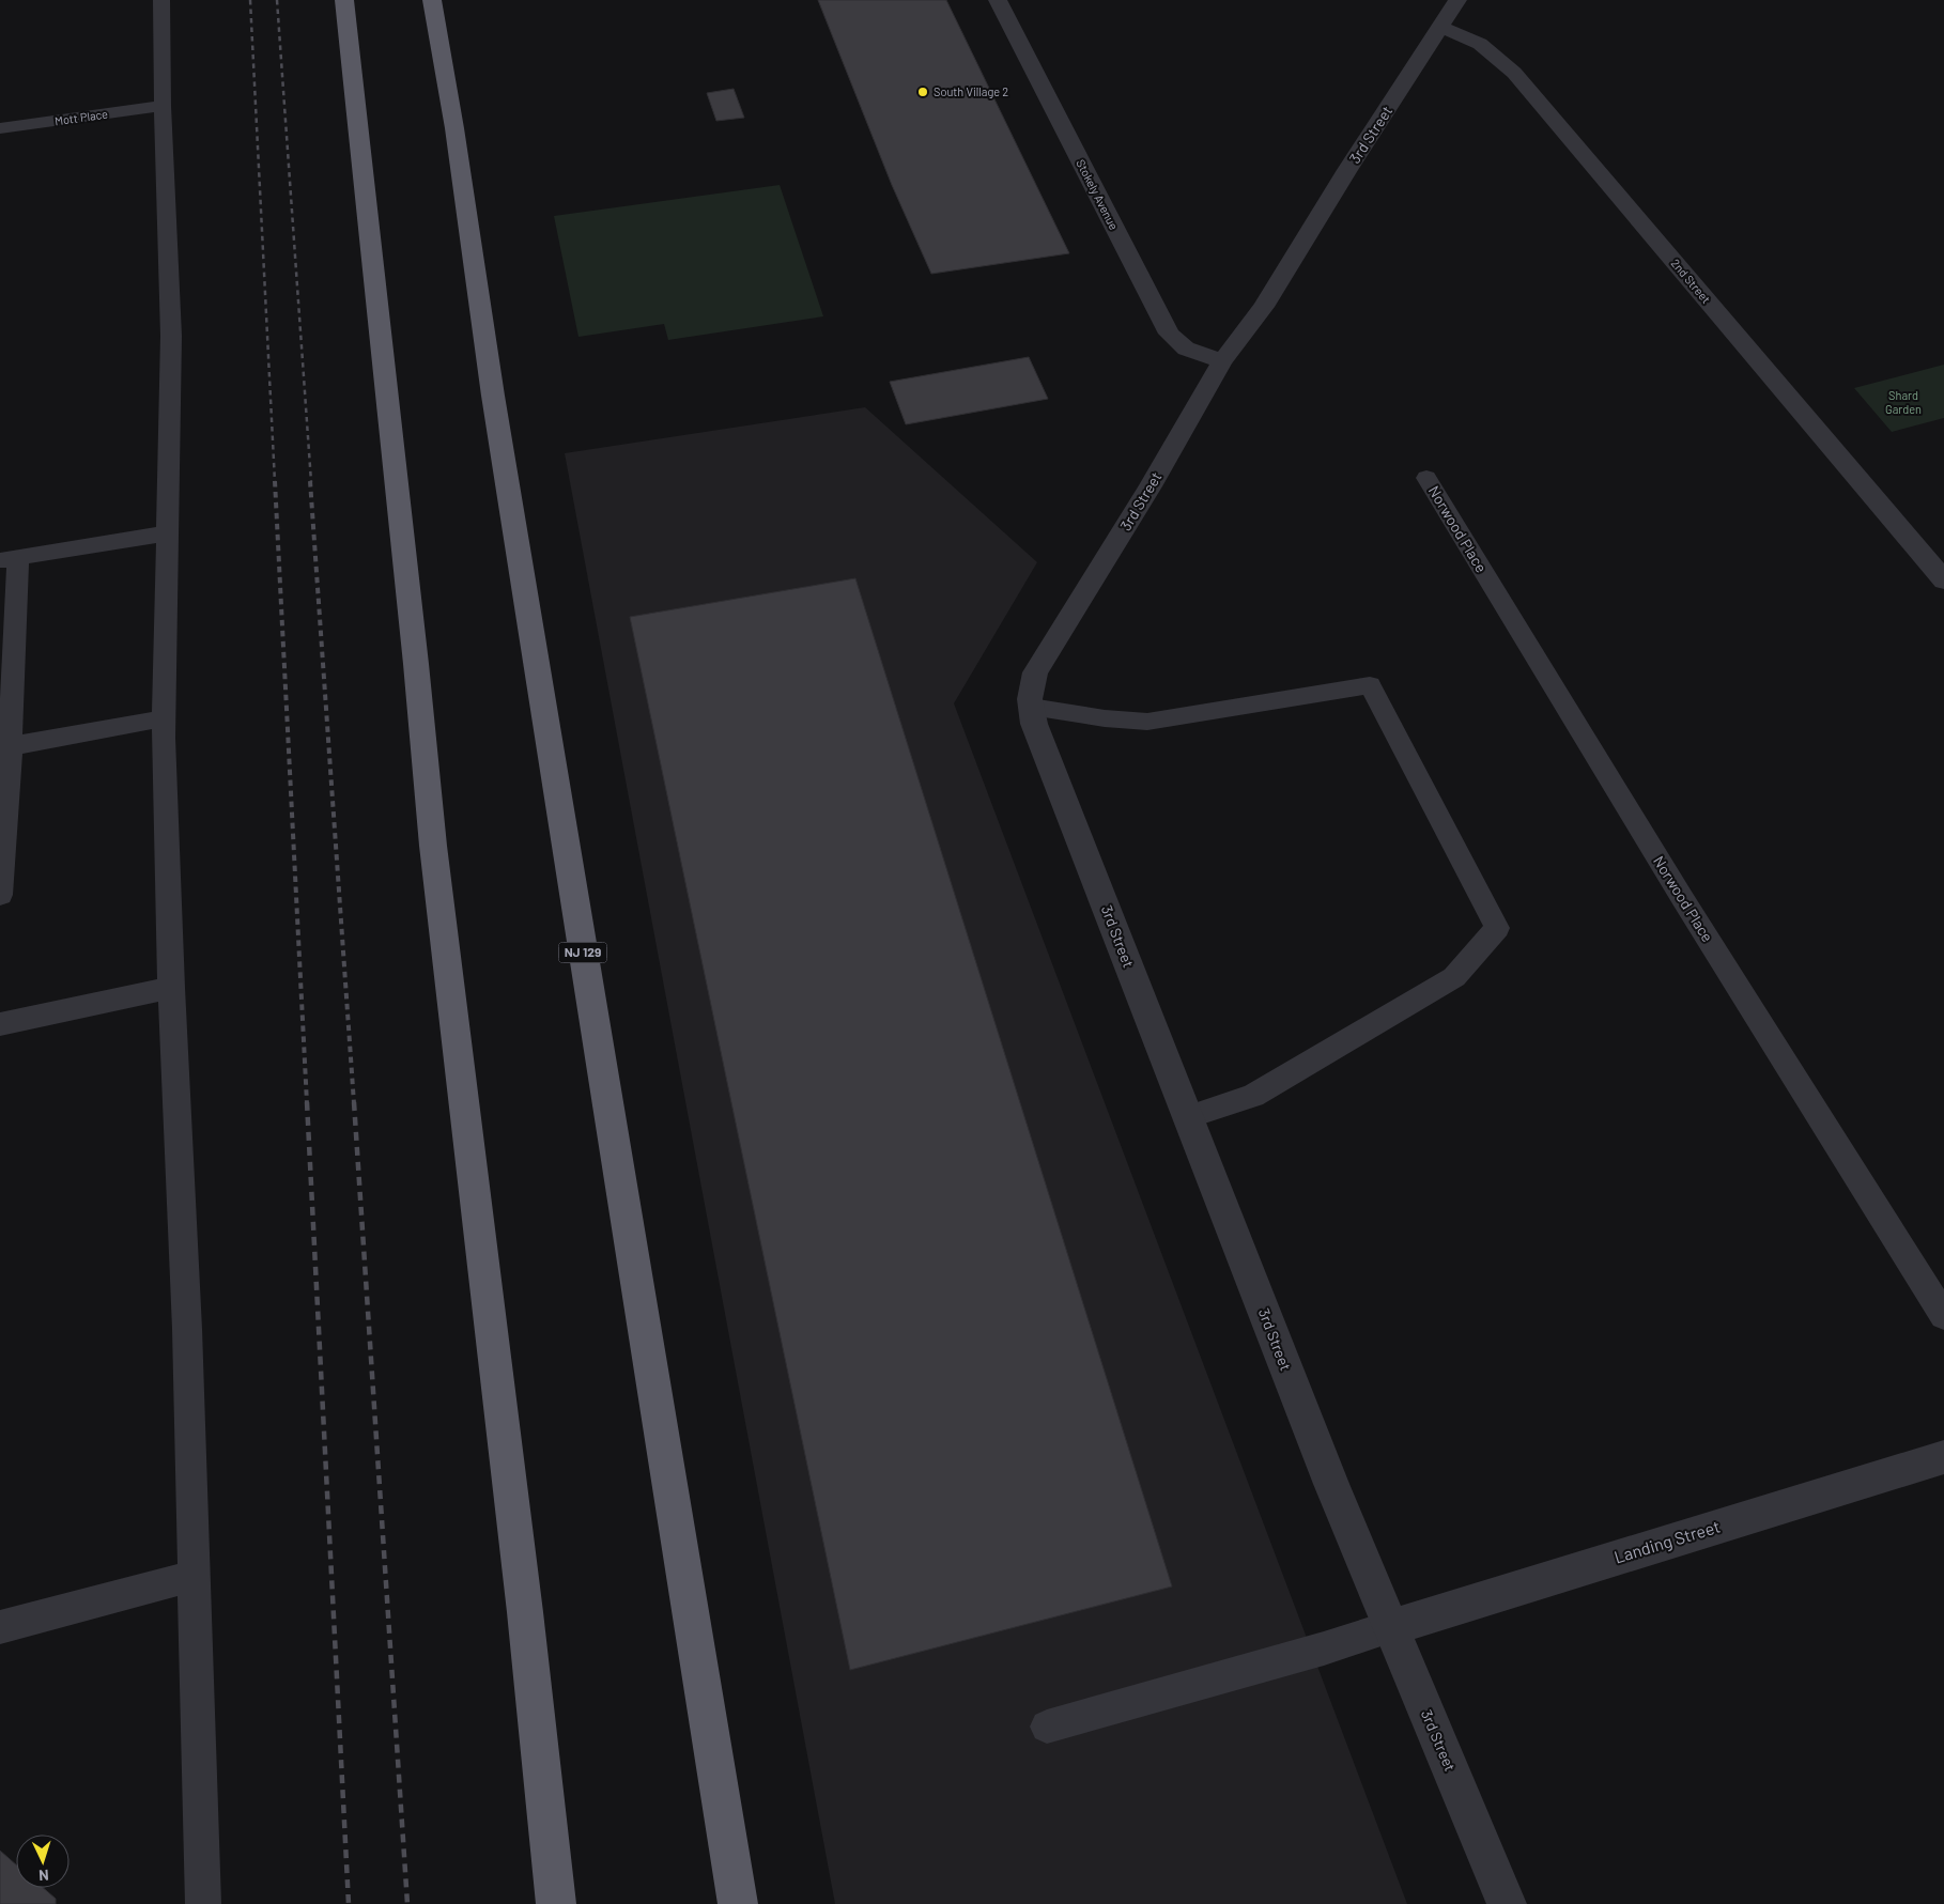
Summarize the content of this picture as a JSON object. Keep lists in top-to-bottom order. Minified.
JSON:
{"streets":{"highway":["NJ 129"],"street":["3rd Street","Stokely Avenue","2nd Street","Landing Street"],"lane":["Mott Place","Norwood Place"]},"crossings":[["3rd Street","Stokely Avenue"],["3rd Street","2nd Street"],["3rd Street","Landing Street"]],"parks":["Shard Garden"],"places":["South Village 2"],"north":"bottom"}
